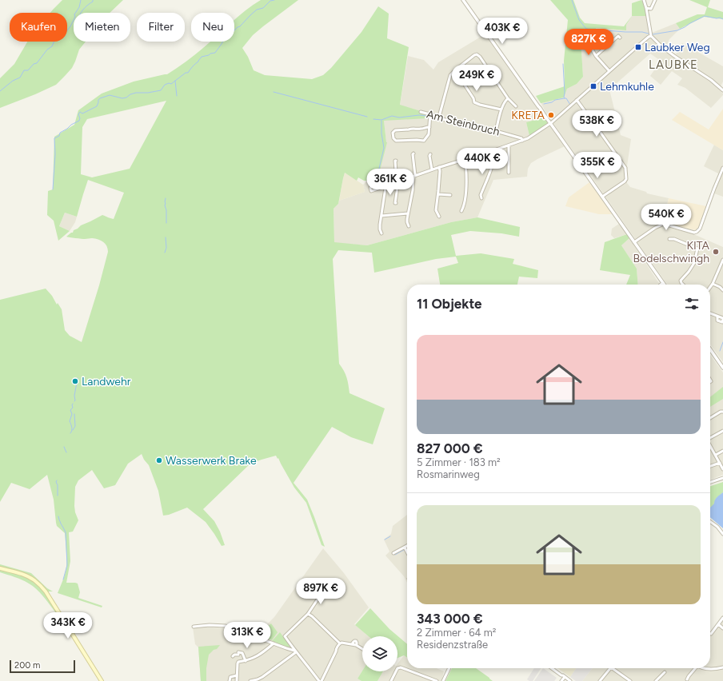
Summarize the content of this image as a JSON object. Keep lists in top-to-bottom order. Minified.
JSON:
{"streets":{"street":["Am Steinbruch"]},"districts":["LAUBKE"],"places":{"transit":["Laubker Weg","Lehmkuhle"],"other":["KRETA","KITA Bodelschwingh","Landwehr","Wasserwerk Brake"]},"scale_bar":"200 m","page":{"chip":["Kaufen","Mieten","Filter","Neu"],"price":["403K €","827K €","249K €","538K €","440K €","355K €","361K €","540K €","897K €","343K €","313K €"],"heading":"11 Objekte","list":[{"name":"827 000 €","note":"5 Zimmer · 183 m² · Rosmarinweg"},{"name":"343 000 €","note":"2 Zimmer · 64 m² · Residenzstraße"}],"scale":"200 m"}}
